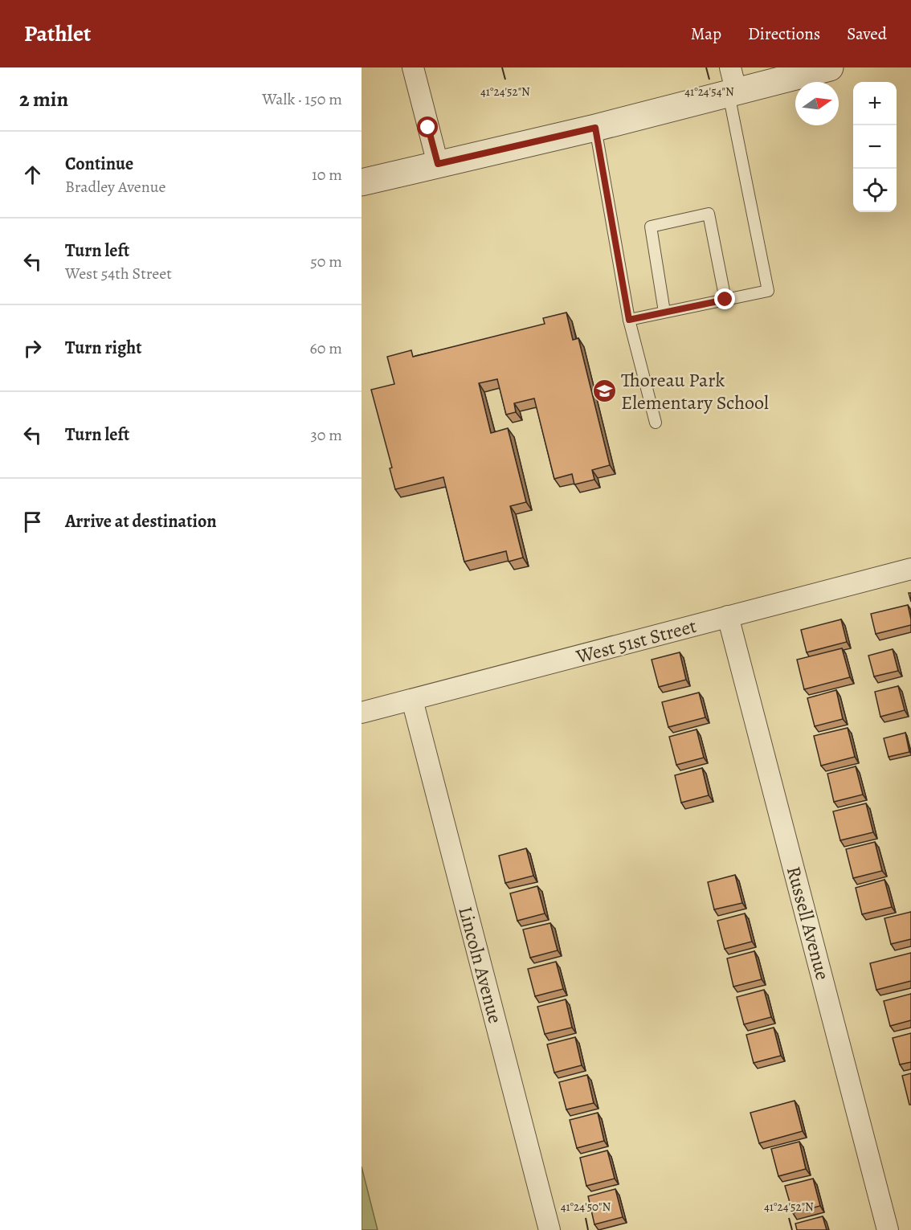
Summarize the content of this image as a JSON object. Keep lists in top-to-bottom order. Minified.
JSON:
{"streets":{"street":["West 51st Street","Russell Avenue","Lincoln Avenue"]},"crossings":[["West 51st Street","Russell Avenue"],["West 51st Street","Lincoln Avenue"]],"places":{"school or university":["Thoreau Park Elementary School"]},"north":"right","page":{"header":"Pathlet","nav":["Map","Directions","Saved"],"heading":["2 min","Walk · 150 m"],"map_buttons":["+","−"],"list":[["Continue","Bradley Avenue","10 m"],["Turn left","West 54th Street","50 m"],["Turn right","60 m"],["Turn left","30 m"],"Arrive at destination"]},"coordinates":["41°24'52\"N","41°24'54\"N","41°24'50\"N"]}
